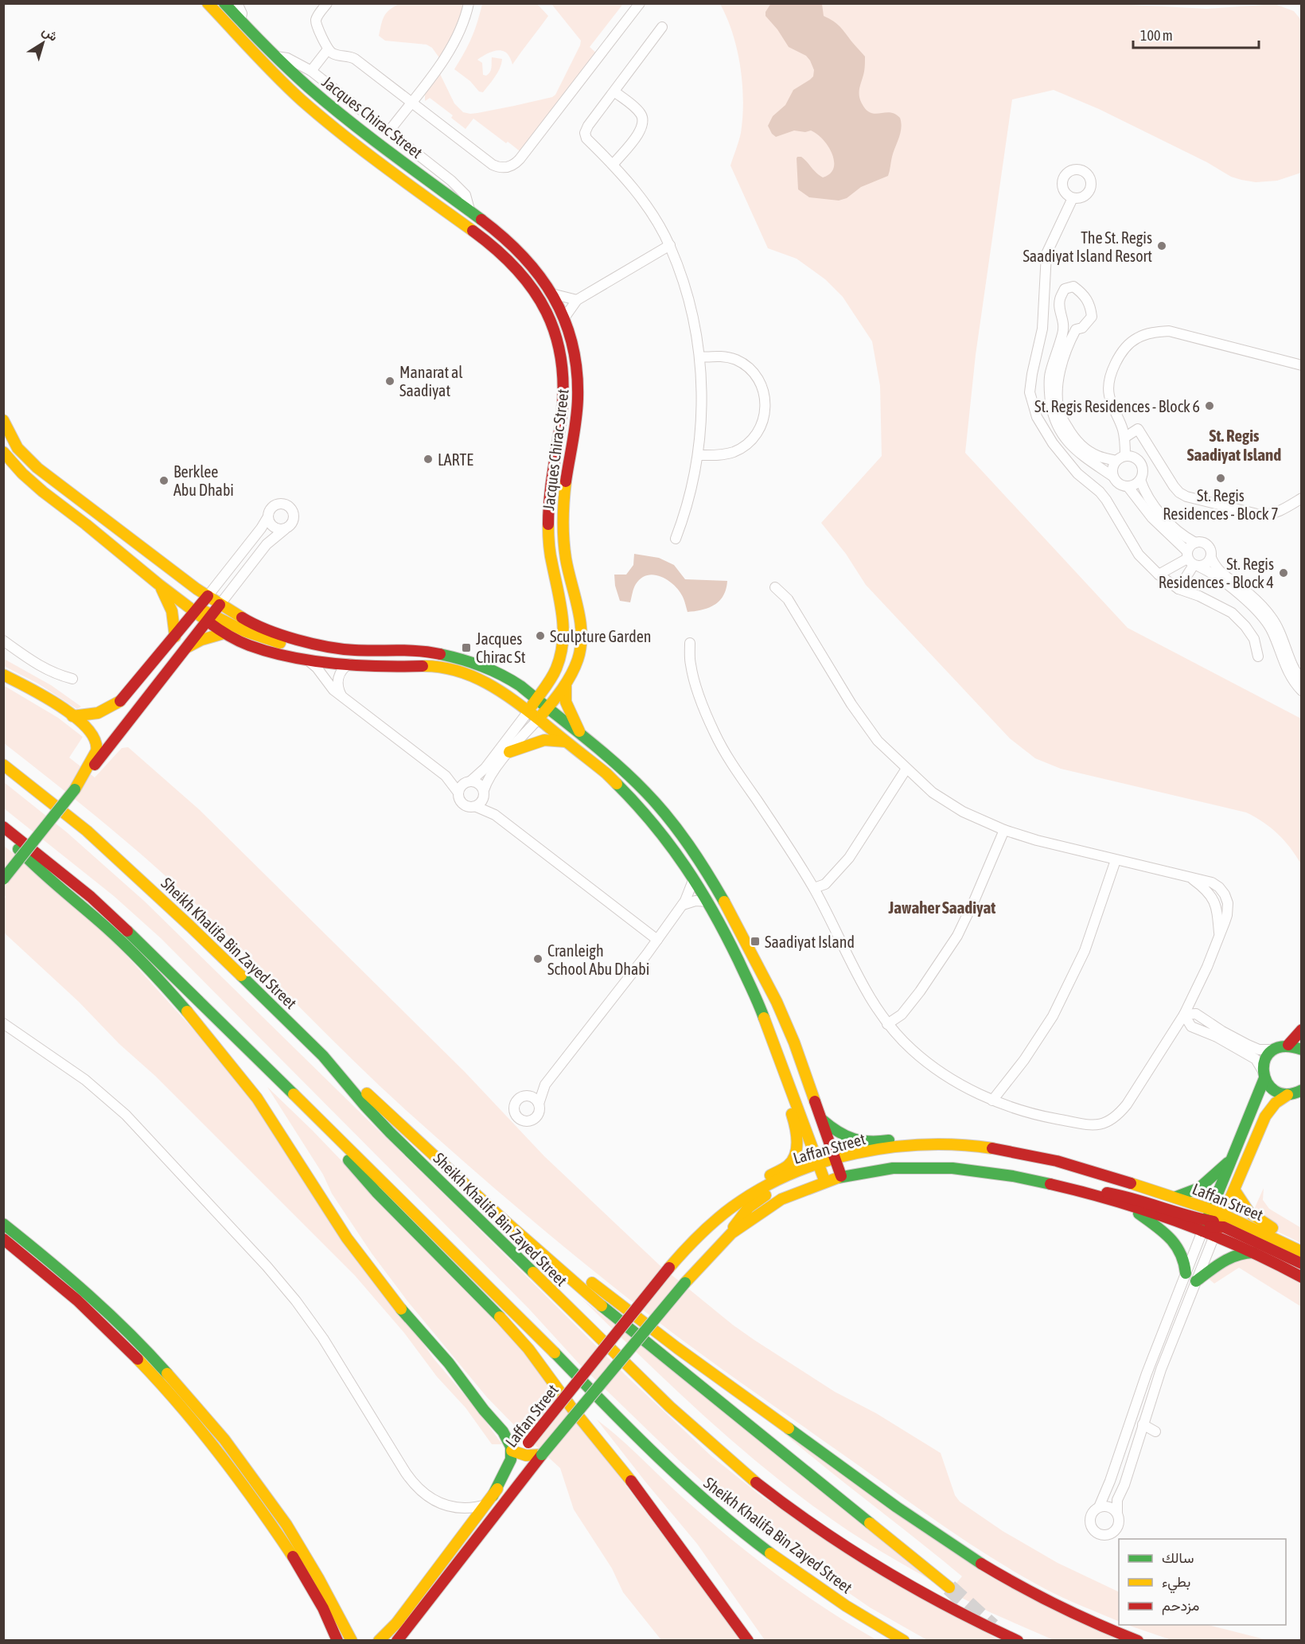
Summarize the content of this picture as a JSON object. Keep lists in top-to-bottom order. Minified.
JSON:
{"streets":{"main road":["Jacques Chirac Street","Sheikh Khalifa Bin Zayed Street","Laffan Street"]},"districts":["St. Regis Saadiyat Island","Jawaher Saadiyat"],"places":{"other":["The St. Regis Saadiyat Island Resort","Manarat al Saadiyat","St. Regis Residences - Block 6","LARTE","St. Regis Residences - Block 7","Berklee Abu Dhabi","St. Regis Residences - Block 4","Sculpture Garden","Cranleigh School Abu Dhabi"],"transit":["Jacques Chirac St","Saadiyat Island"]},"legend":["سالك","بطيء","مزدحم"],"scale_bar":"100 m","north":"top right"}
